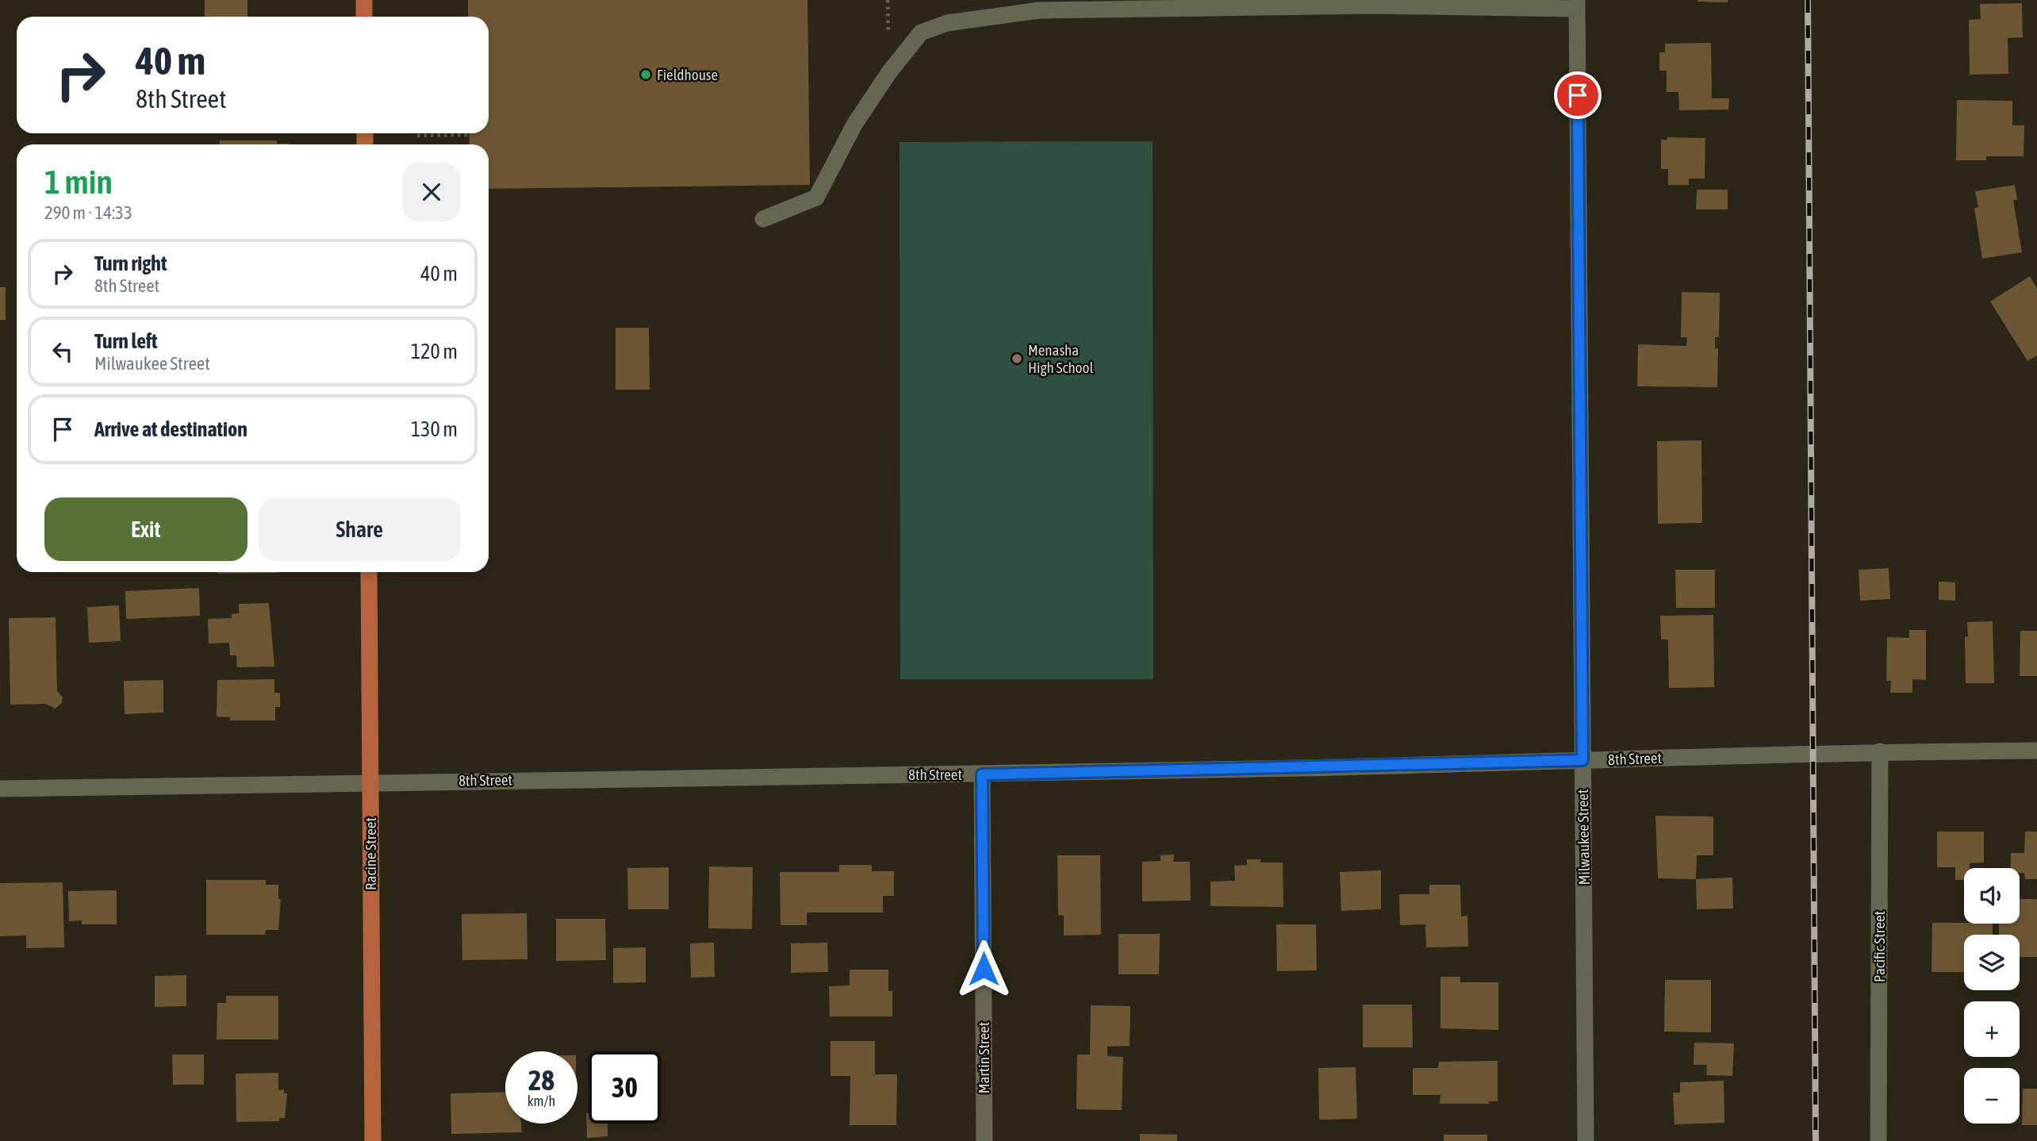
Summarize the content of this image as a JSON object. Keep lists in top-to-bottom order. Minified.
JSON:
{"streets":{"main road":["Racine Street"],"street":["8th Street","Milwaukee Street","Pacific Street","Martin Street"]},"crossings":[["8th Street","Milwaukee Street"],["8th Street","Racine Street"],["8th Street","Pacific Street"],["8th Street","Martin Street"]],"places":["Fieldhouse","Menasha High School"],"page":{"turn":["40 m","8th Street"],"heading":["1 min","290 m · 14:33"],"list":[{"name":"Turn right","note":"8th Street","value":"40 m"},{"name":"Turn left","note":"Milwaukee Street","value":"120 m"},{"name":"Arrive at destination","value":"130 m"}],"buttons":["Exit","Share"],"map_buttons":["+","−"],"speed":"28 km/h","limit":"30"}}
